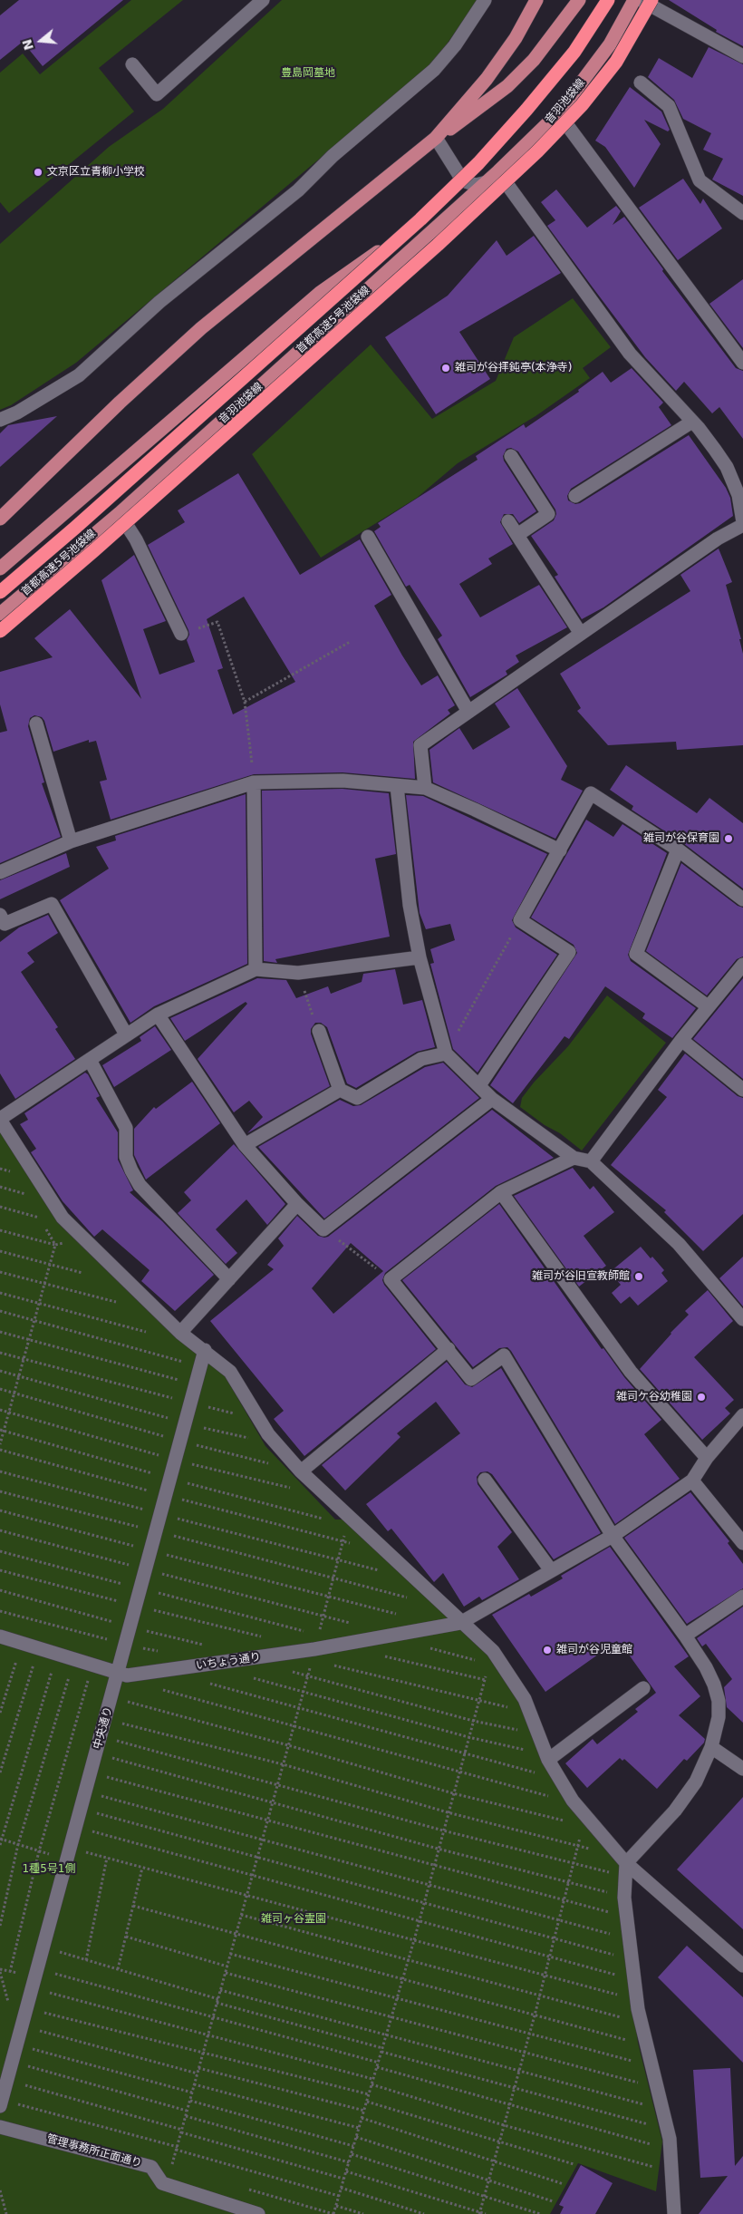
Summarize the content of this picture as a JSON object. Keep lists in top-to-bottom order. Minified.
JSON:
{"streets":{"highway":["首都高速5号池袋線"],"main road":["音羽池袋線"],"street":["いちょう通り","中央通り","管理事務所正面通り"]},"crossings":[["いちょう通り","中央通り"]],"parks":["豊島岡墓地","1種5号1側","雑司ヶ谷霊園"],"places":["文京区立青柳小学校","雑司が谷拝鈍亭(本浄寺)","雑司が谷保育園","雑司が谷旧宣教師館","雑司ケ谷幼稚園","雑司が谷児童館"],"north":"left"}
